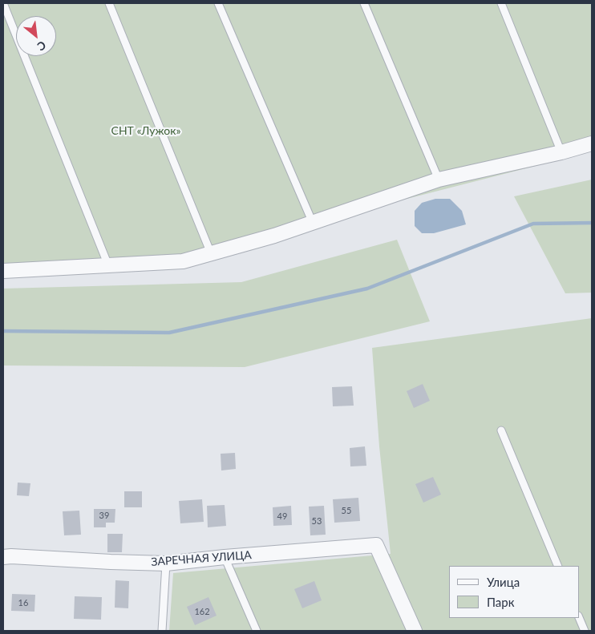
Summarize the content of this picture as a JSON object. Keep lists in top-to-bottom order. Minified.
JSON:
{"streets":{"street":["ЗАРЕЧНАЯ УЛИЦА"]},"parks":["СНТ «Лужок»"],"house_numbers":["55","39","49","53","16","162"],"legend":["Улица","Парк"],"north":"bottom right"}
